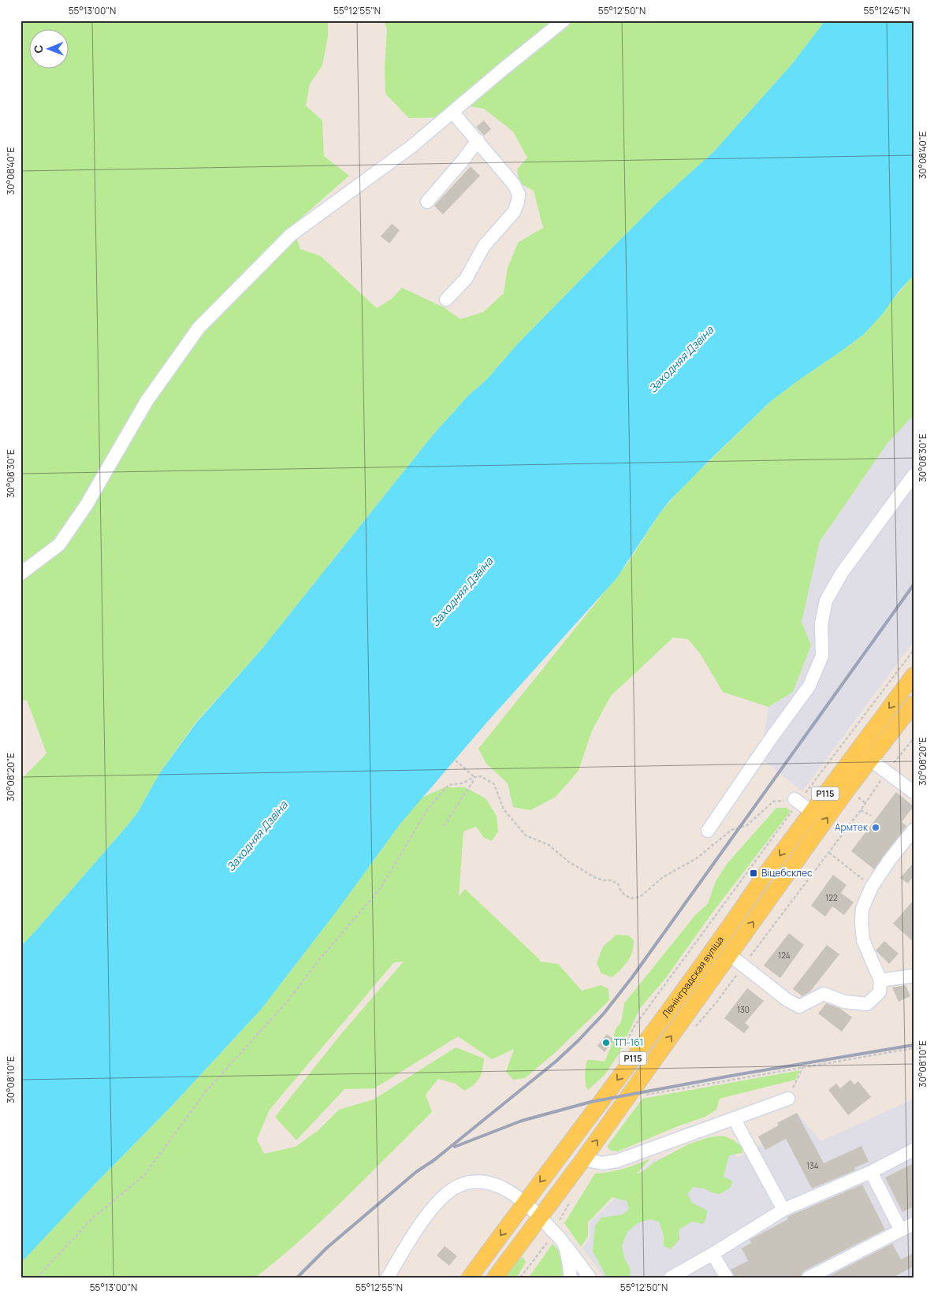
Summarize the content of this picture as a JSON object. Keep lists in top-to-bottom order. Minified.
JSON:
{"streets":{"main road":["Р115","Ленінградская вуліца"]},"water":["Заходняя Дзвіна"],"places":{"other":["Армтек","ТП-161"],"transit":["Віцебсклес"]},"house_numbers":["122","124","130","134"],"north":"left","coordinates":["55°13'00\"N","55°12'55\"N","55°12'50\"N","55°12'45\"N","30°08'40\"E","30°08'30\"E","30°08'20\"E","30°08'10\"E"]}
